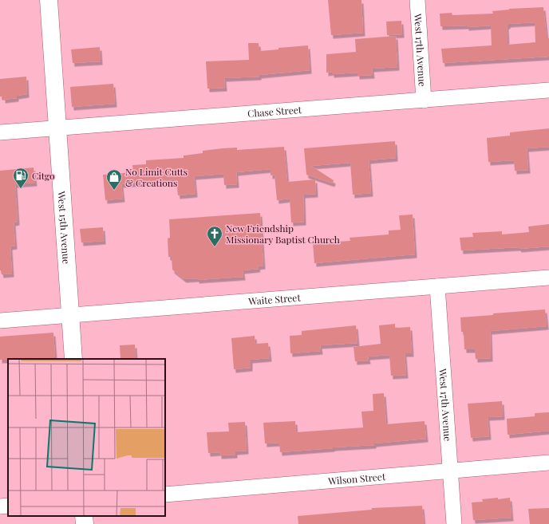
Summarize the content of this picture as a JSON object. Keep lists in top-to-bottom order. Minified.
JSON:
{"streets":{"main road":["West 15th Avenue"],"street":["West 17th Avenue","Chase Street","Waite Street","Wilson Street"]},"crossings":[["West 17th Avenue","Chase Street"],["West 17th Avenue","Waite Street"],["West 17th Avenue","Wilson Street"],["Chase Street","West 15th Avenue"],["West 15th Avenue","Waite Street"]],"places":{"fuel station":["Citgo"],"shop":["No Limit Cutts & Creations"],"church":["New Friendship Missionary Baptist Church"]}}
